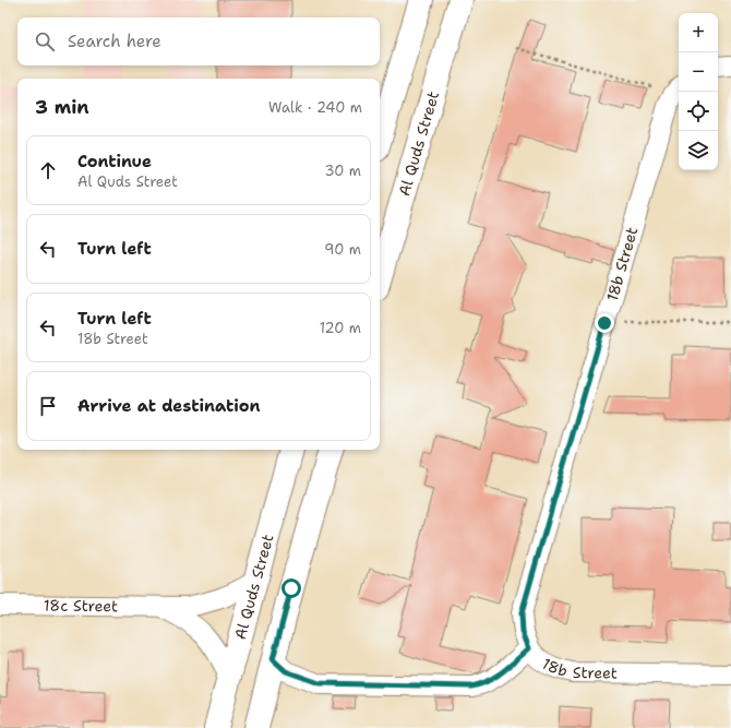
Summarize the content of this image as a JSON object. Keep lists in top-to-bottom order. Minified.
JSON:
{"streets":{"main road":["Al Quds Street"],"street":["18b Street","18c Street"]},"crossings":[["Al Quds Street","18c Street"]],"page":{"map_buttons":["+","−"],"search":"Search here","heading":["3 min","Walk · 240 m"],"list":[["Continue","Al Quds Street","30 m"],["Turn left","90 m"],["Turn left","18b Street","120 m"],"Arrive at destination"]}}
